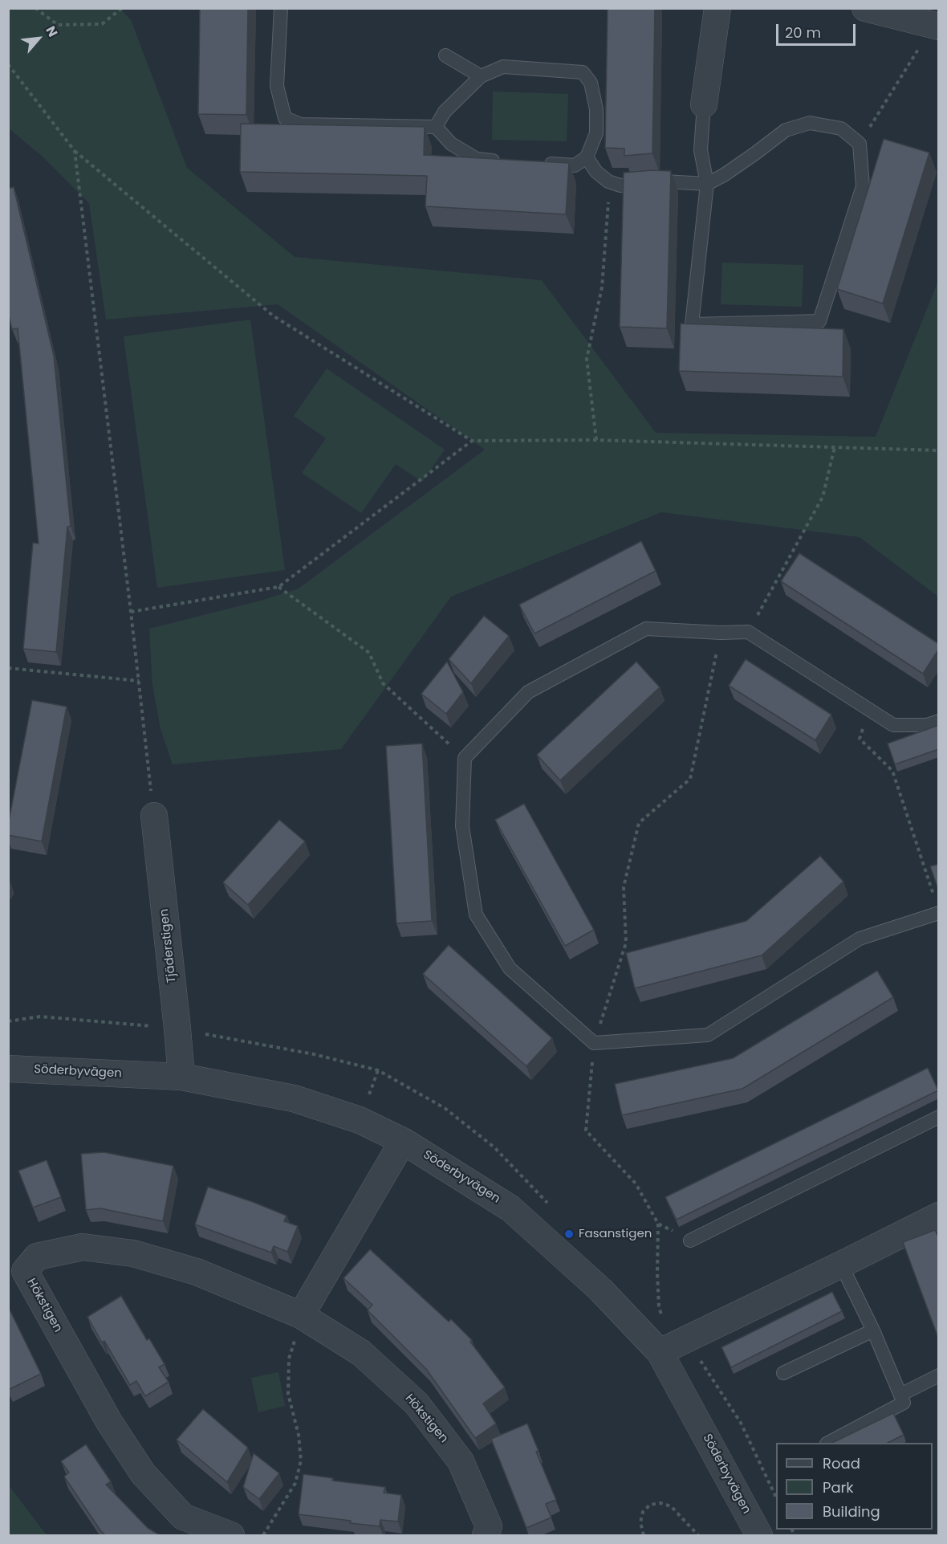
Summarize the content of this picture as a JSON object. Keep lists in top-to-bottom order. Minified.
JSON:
{"streets":{"street":["Tjäderstigen","Söderbyvägen","Hökstigen"]},"crossings":[["Tjäderstigen","Söderbyvägen"]],"places":["Fasanstigen"],"legend":["Road","Park","Building"],"scale_bar":"20 m","north":"top right"}
